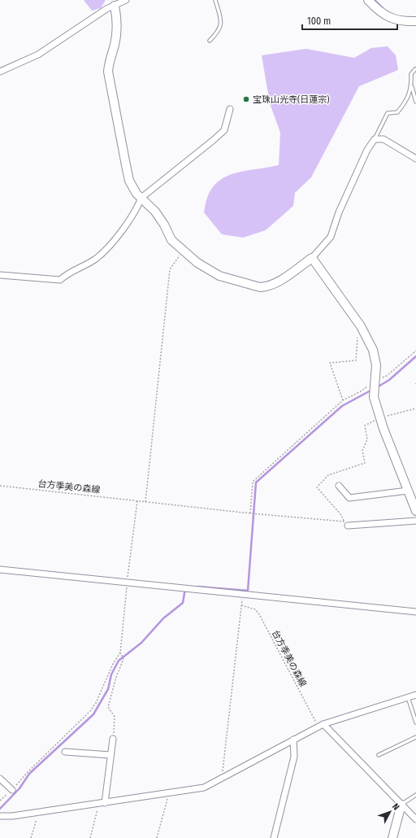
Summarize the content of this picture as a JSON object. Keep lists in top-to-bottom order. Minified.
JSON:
{"streets":{"path":["台方季美の森線"]},"places":["宝珠山光寺(日蓮宗)"],"scale_bar":"100 m","north":"top right"}
